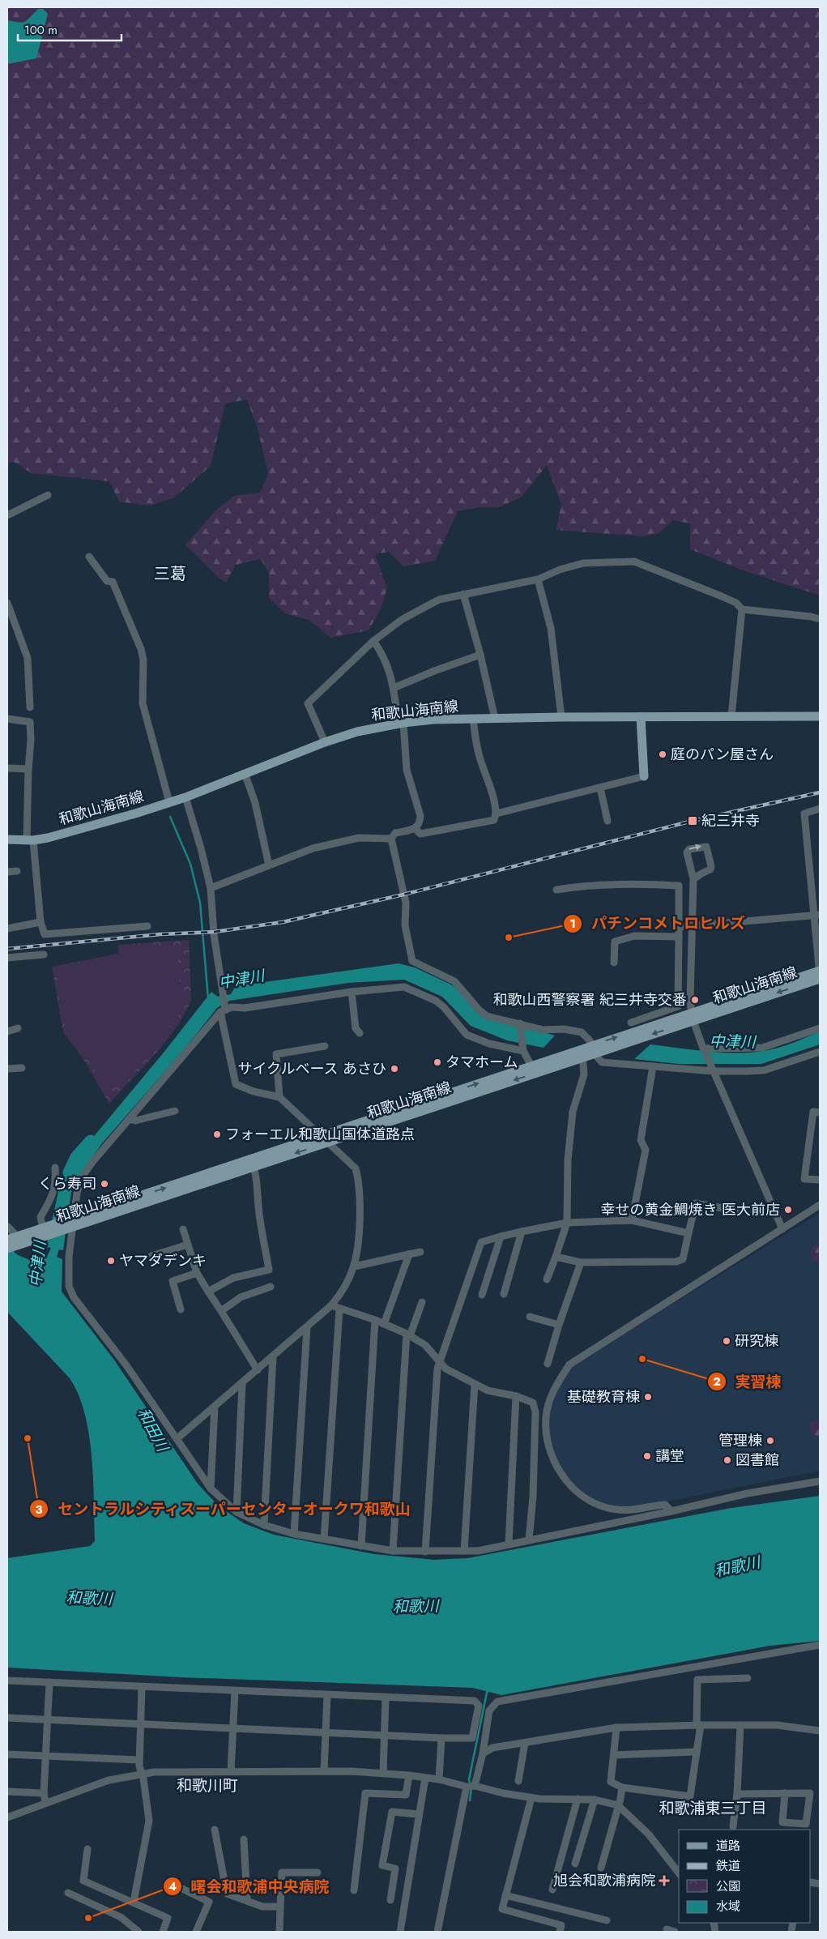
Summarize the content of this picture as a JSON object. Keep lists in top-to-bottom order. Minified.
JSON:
{"streets":{"main road":["和歌山海南線"]},"districts":["三葛","和歌川町","和歌浦東三丁目"],"water":["中津川","和田川","和歌川"],"places":{"other":["庭のパン屋さん","パチンコメトロヒルズ","和歌山西警察署 紀三井寺交番","タマホーム","サイクルベース あさひ","フォーエル和歌山国体道路点","くら寿司","幸せの黄金鯛焼き 医大前店","ヤマダデンキ","研究棟","実習棟","基礎教育棟","セントラルシティスーパーセンターオークワ和歌山","管理棟","講堂","図書館","曙会和歌浦中央病院"],"transit":["紀三井寺"],"health":["旭会和歌浦病院"]},"legend":["道路","鉄道","公園","水域"],"scale_bar":"100 m"}
